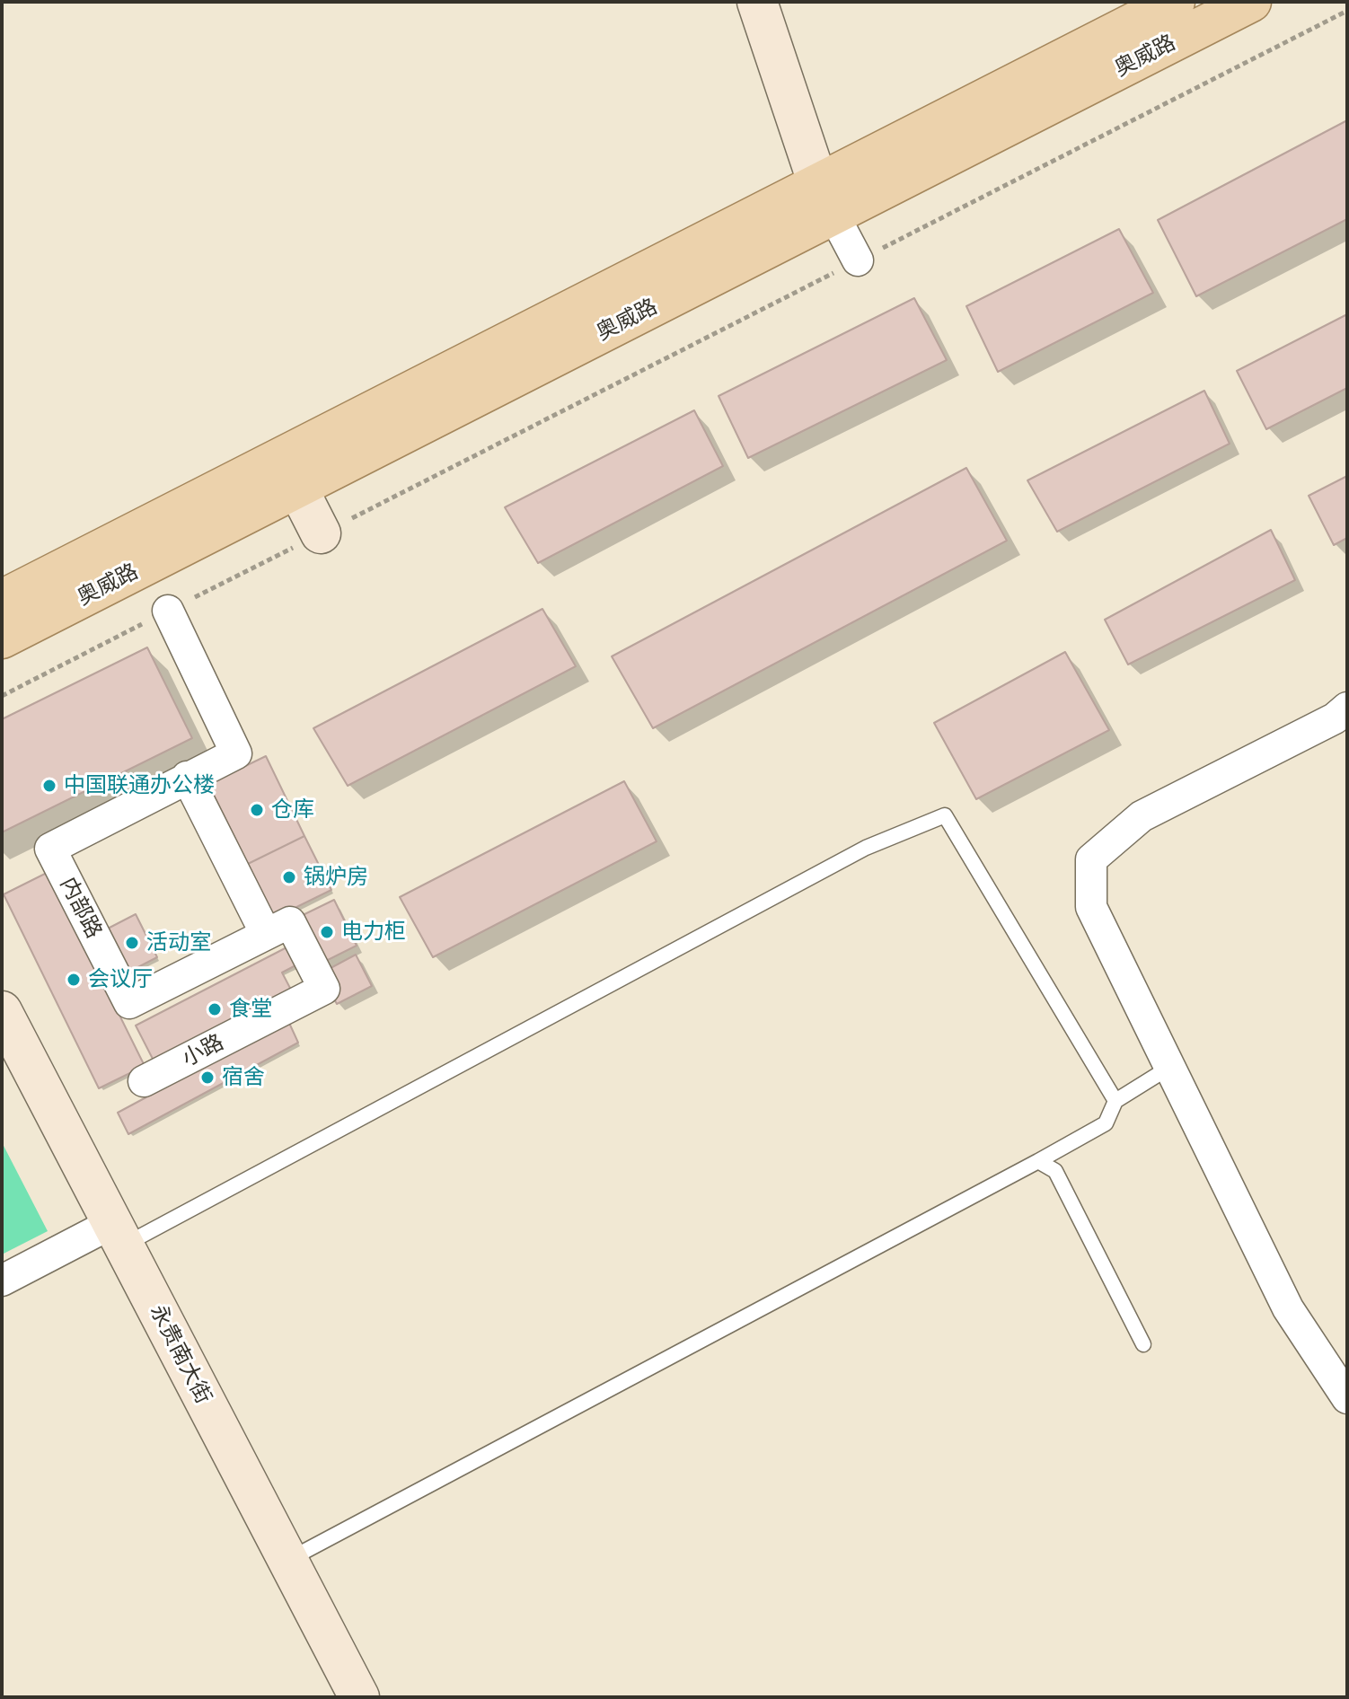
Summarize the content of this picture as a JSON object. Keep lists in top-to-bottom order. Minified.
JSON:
{"streets":{"main road":["奥威路"],"street":["内部路","小路","永贵南大街"]},"crossings":[["内部路","小路"]],"places":["中国联通办公楼","仓库","锅炉房","电力柜","活动室","会议厅","食堂","宿舍"]}
